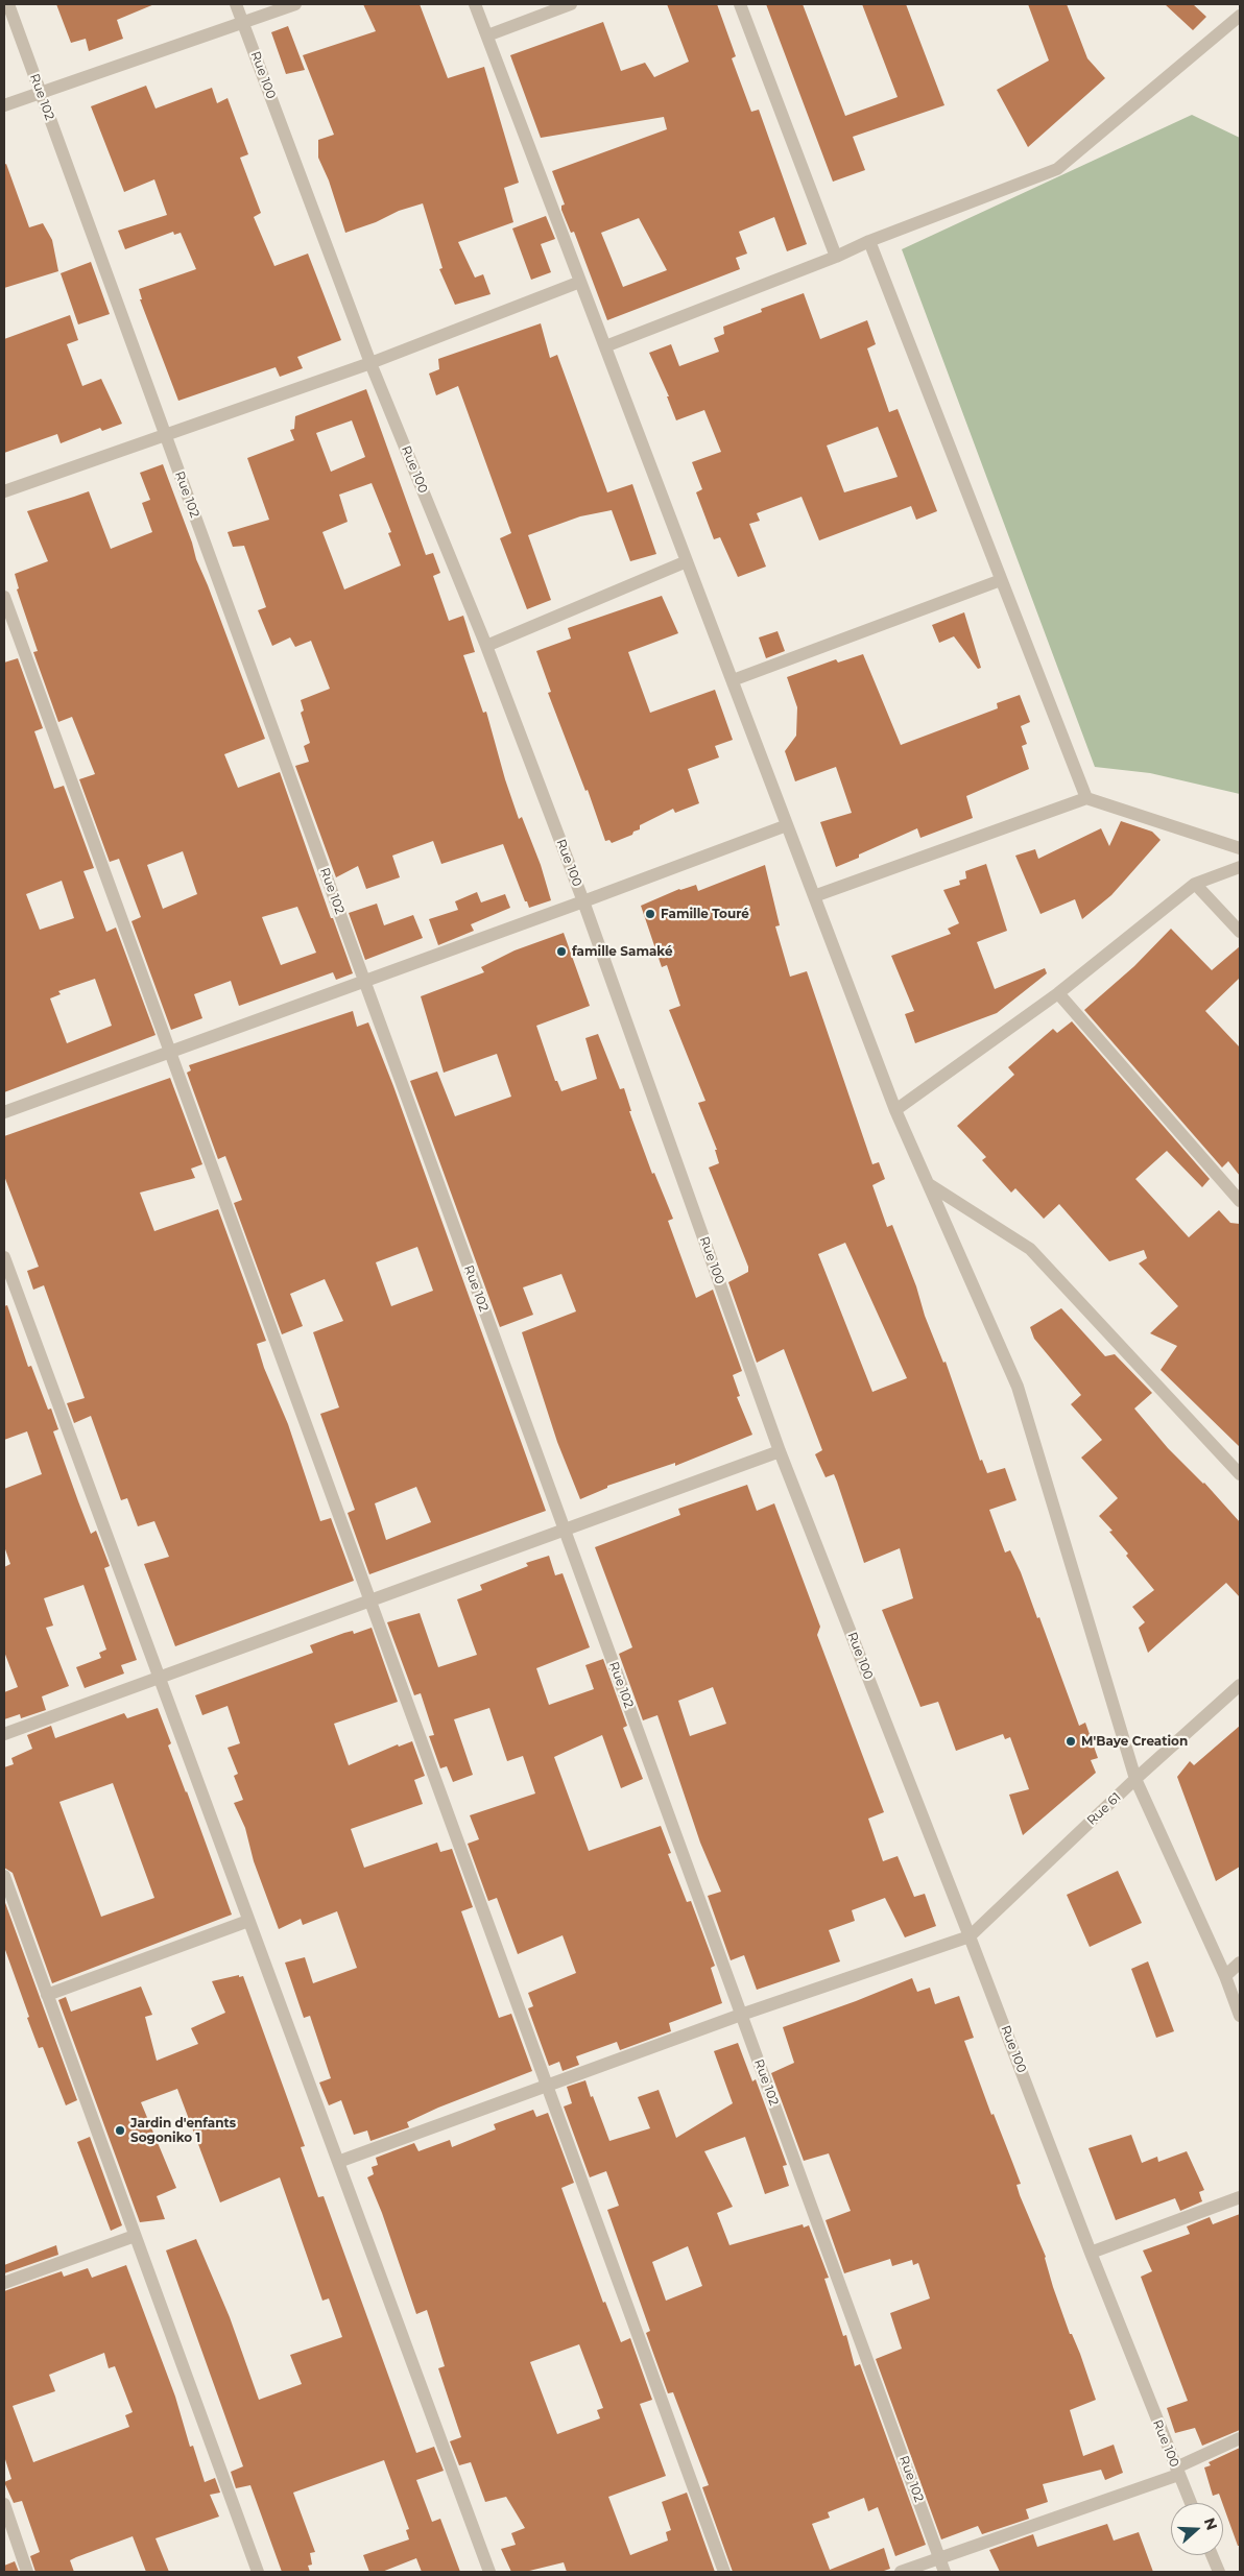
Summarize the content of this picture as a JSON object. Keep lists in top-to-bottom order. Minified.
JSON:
{"streets":{"street":["Rue 100","Rue 102","Rue 61"]},"crossings":[["Rue 100","Rue 61"]],"places":["Famille Touré","famille Samaké","M'Baye Creation","Jardin d'enfants Sogoniko 1"],"north":"right"}
